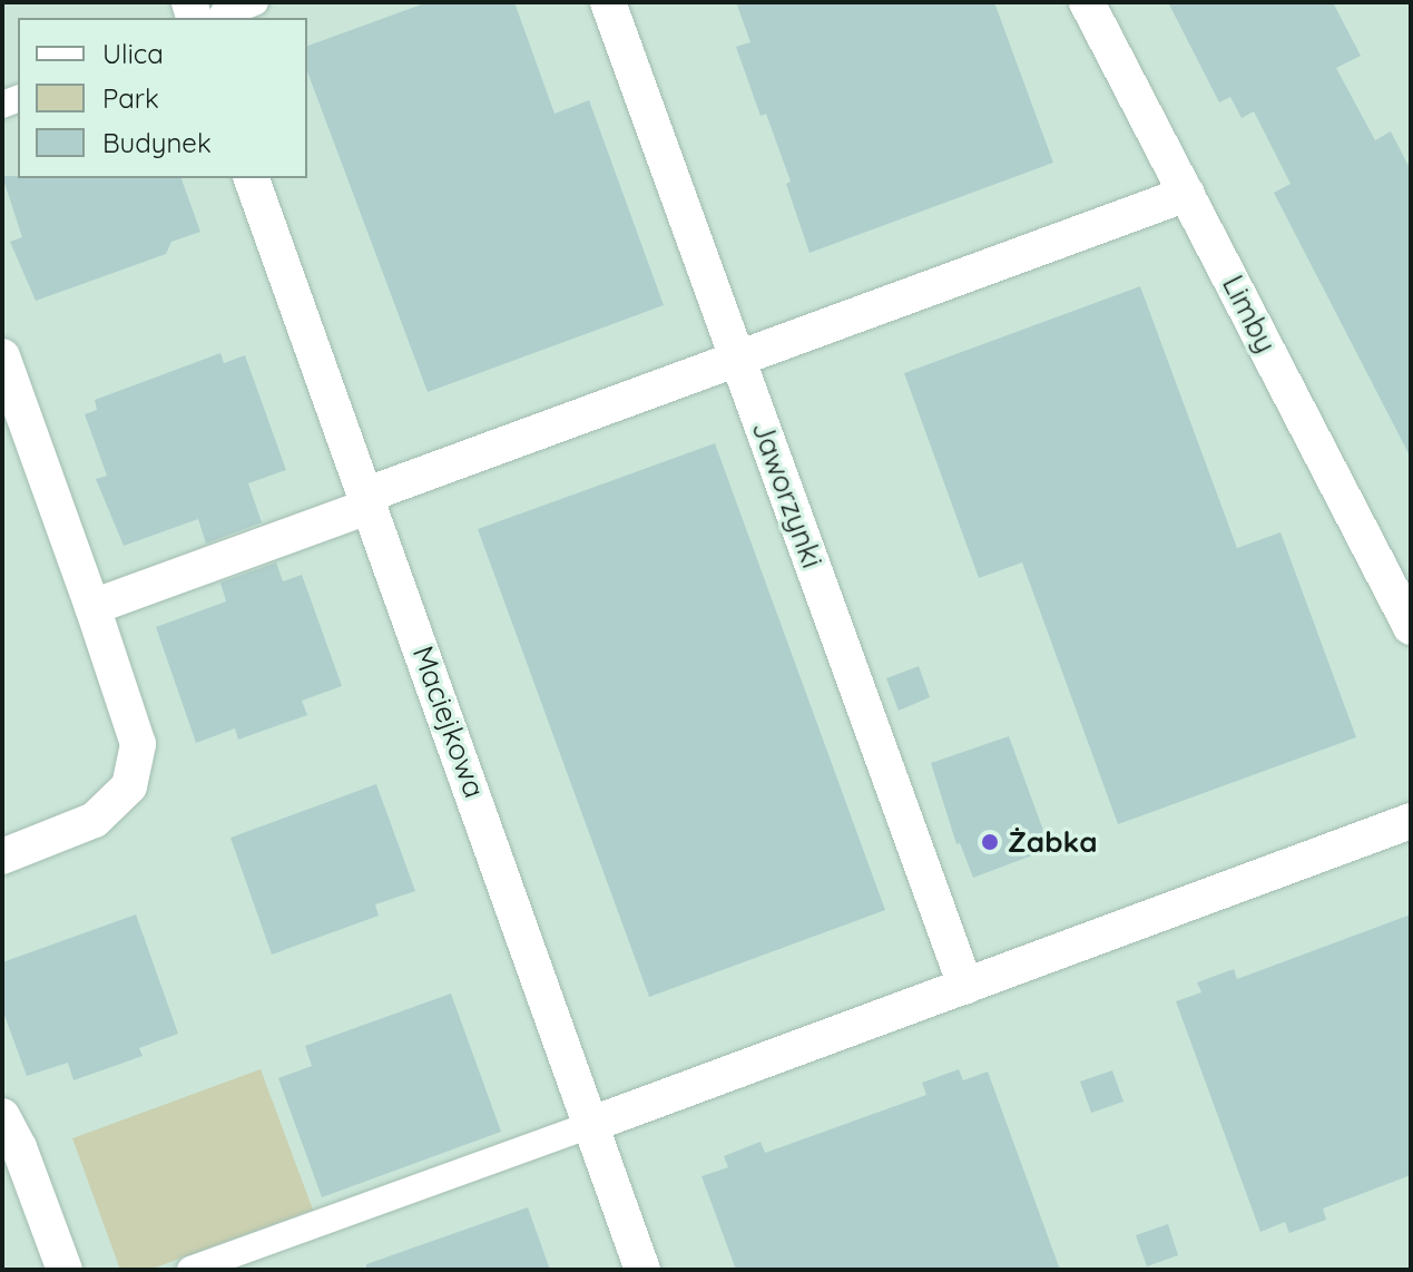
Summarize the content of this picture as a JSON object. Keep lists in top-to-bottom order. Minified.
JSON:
{"streets":{"street":["Limby","Jaworzynki","Maciejkowa"]},"places":["Żabka"],"legend":["Ulica","Park","Budynek"]}
